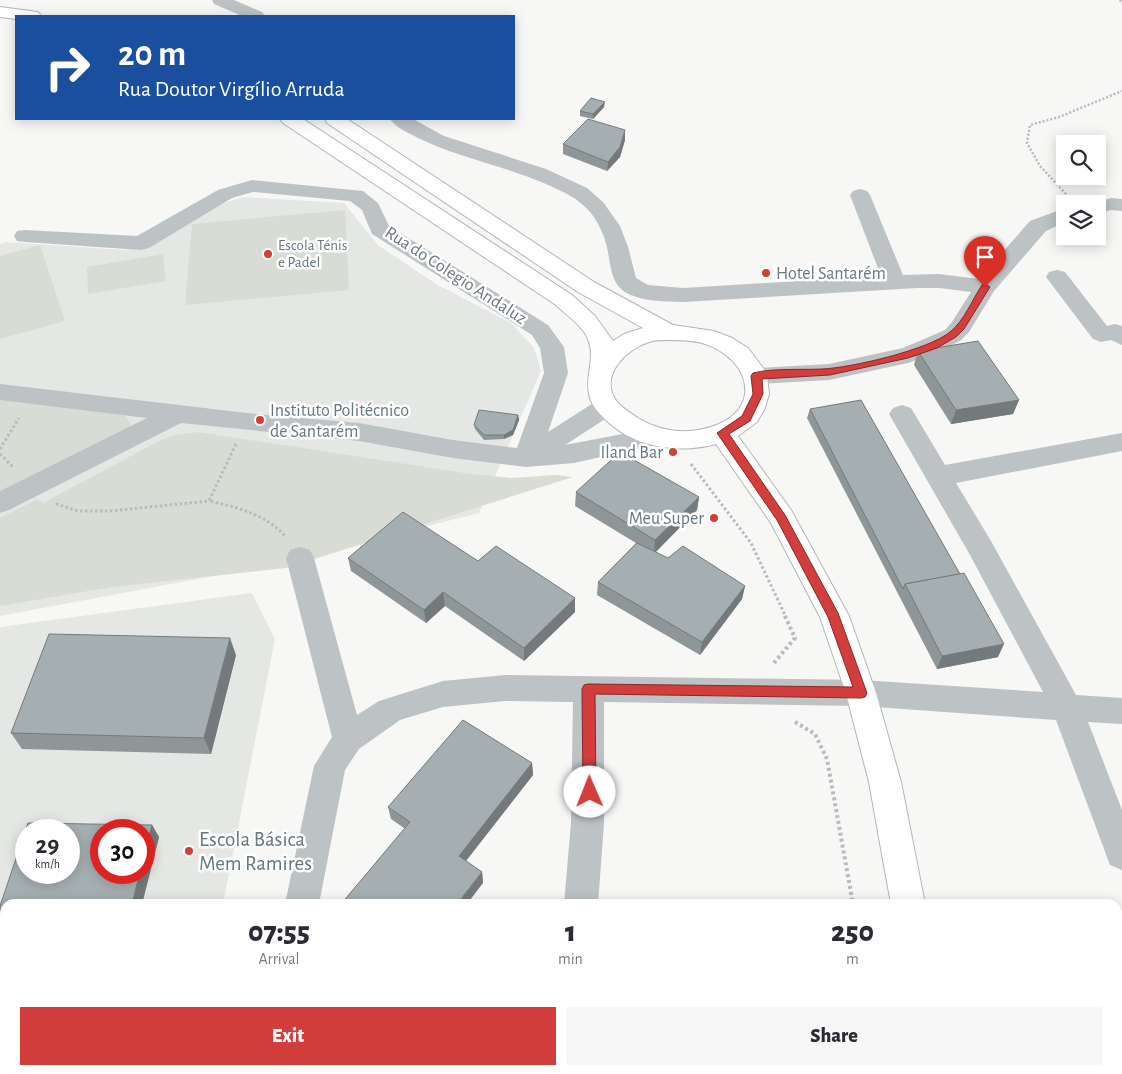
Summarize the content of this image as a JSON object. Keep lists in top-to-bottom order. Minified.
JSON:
{"streets":{"street":["Rua do Colegio Andaluz"]},"places":["Escola Ténis e Padel","Hotel Santarém","Instituto Politécnico de Santarém","Iland Bar","Meu Super","Escola Básica Mem Ramires"],"page":{"turn":["20 m","Rua Doutor Virgílio Arruda"],"speed":"29 km/h","limit":"30","eta":["07:55","Arrival","1","min","250","m"],"buttons":["Exit","Share"]}}
